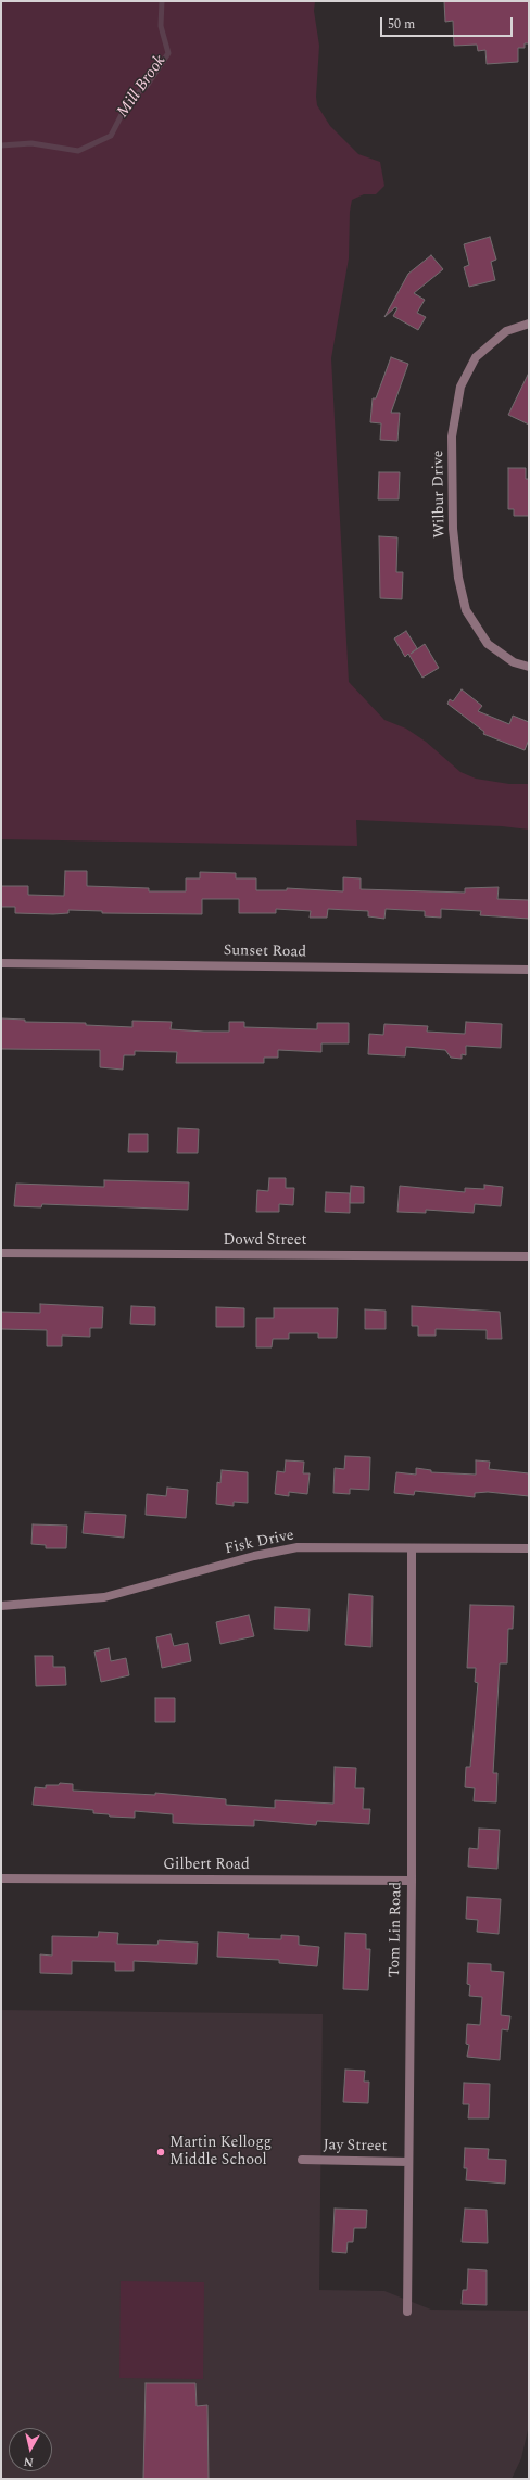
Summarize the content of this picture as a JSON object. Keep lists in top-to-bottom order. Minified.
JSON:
{"streets":{"street":["Wilbur Drive","Sunset Road","Dowd Street","Fisk Drive","Gilbert Road","Tom Lin Road","Jay Street"]},"crossings":[["Fisk Drive","Tom Lin Road"],["Gilbert Road","Tom Lin Road"],["Tom Lin Road","Jay Street"]],"water":["Mill Brook"],"places":["Martin Kellogg Middle School"],"scale_bar":"50 m","north":"bottom"}
